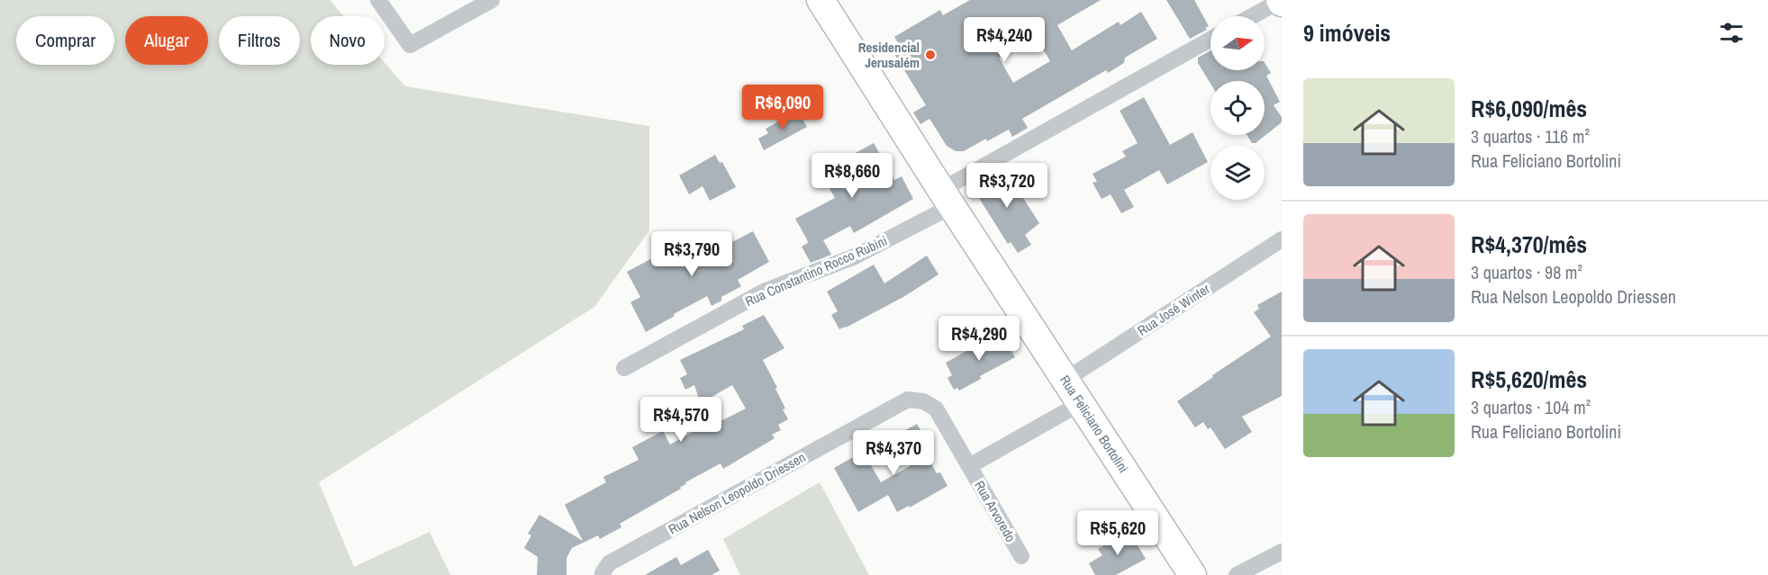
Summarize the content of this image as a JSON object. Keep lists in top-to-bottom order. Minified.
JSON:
{"streets":{"main road":["Rua Feliciano Bortolini"],"street":["Rua Constantino Rocco Rubini","Rua José Winter","Rua Nelson Leopoldo Driessen","Rua Arvoredo"]},"crossings":[["Rua Constantino Rocco Rubini","Rua Feliciano Bortolini"],["Rua José Winter","Rua Feliciano Bortolini"],["Rua Nelson Leopoldo Driessen","Rua Arvoredo"]],"places":["Residencial Jerusalém"],"north":"right","page":{"heading":"9 imóveis","chip":["Comprar","Alugar","Filtros","Novo"],"price":["R$4,240","R$6,090","R$8,660","R$3,720","R$3,790","R$4,290","R$4,570","R$4,370","R$5,620"],"list":[{"name":"R$6,090/mês","note":"3 quartos · 116 m² · Rua Feliciano Bortolini"},{"name":"R$4,370/mês","note":"3 quartos · 98 m² · Rua Nelson Leopoldo Driessen"},{"name":"R$5,620/mês","note":"3 quartos · 104 m² · Rua Feliciano Bortolini"}]}}
